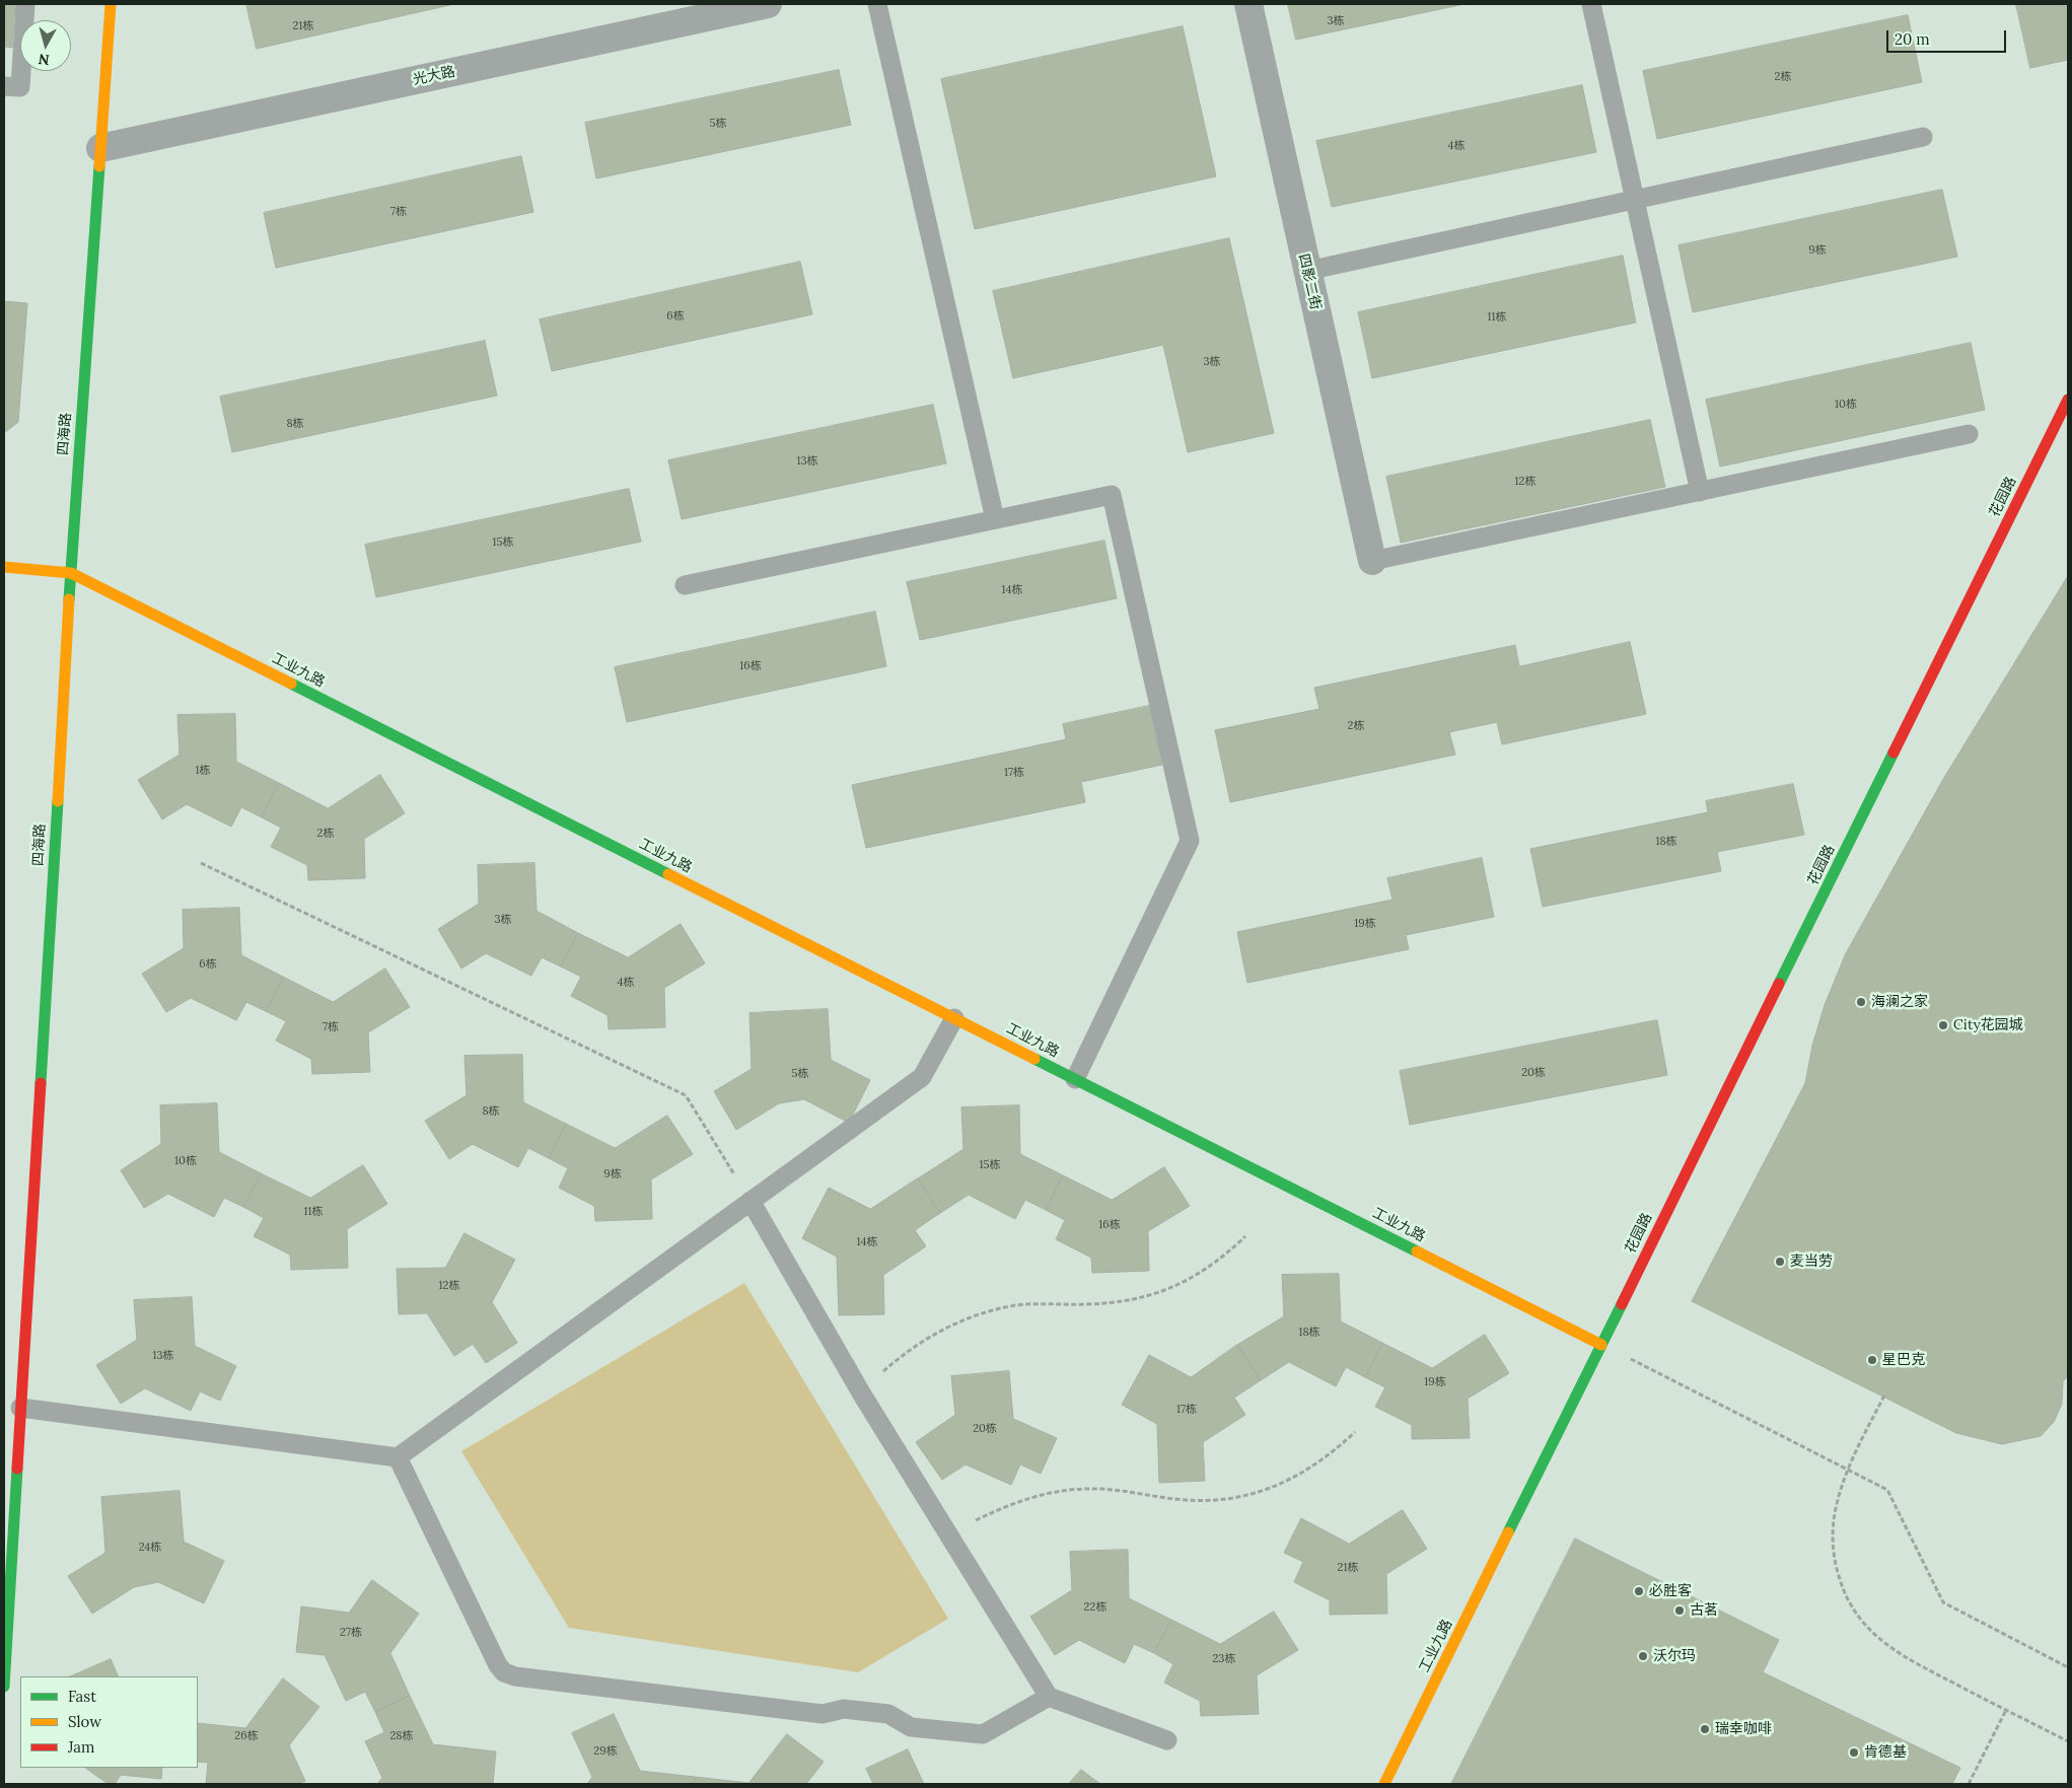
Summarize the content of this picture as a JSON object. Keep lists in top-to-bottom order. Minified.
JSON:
{"streets":{"street":["光大路","四影二街","四海路","花园路","工业九路"]},"crossings":[["光大路","四海路"],["四海路","工业九路"],["花园路","工业九路"]],"places":["海澜之家","City花园城","麦当劳","星巴克","必胜客","古茗","沃尔玛","瑞幸咖啡","肯德基"],"house_numbers":["3栋","21栋","2栋","5栋","4栋","7栋","9栋","6栋","11栋","3栋","10栋","8栋","13栋","12栋","15栋","14栋","16栋","2栋","1栋","17栋","2栋","18栋","3栋","19栋","6栋","4栋","7栋","20栋","5栋","8栋","10栋","15栋","9栋","11栋","16栋","14栋","12栋","18栋","13栋","19栋","17栋","20栋","24栋","21栋","22栋","27栋","23栋","26栋","28栋","29栋"],"legend":["Fast","Slow","Jam"],"scale_bar":"20 m","north":"bottom"}
